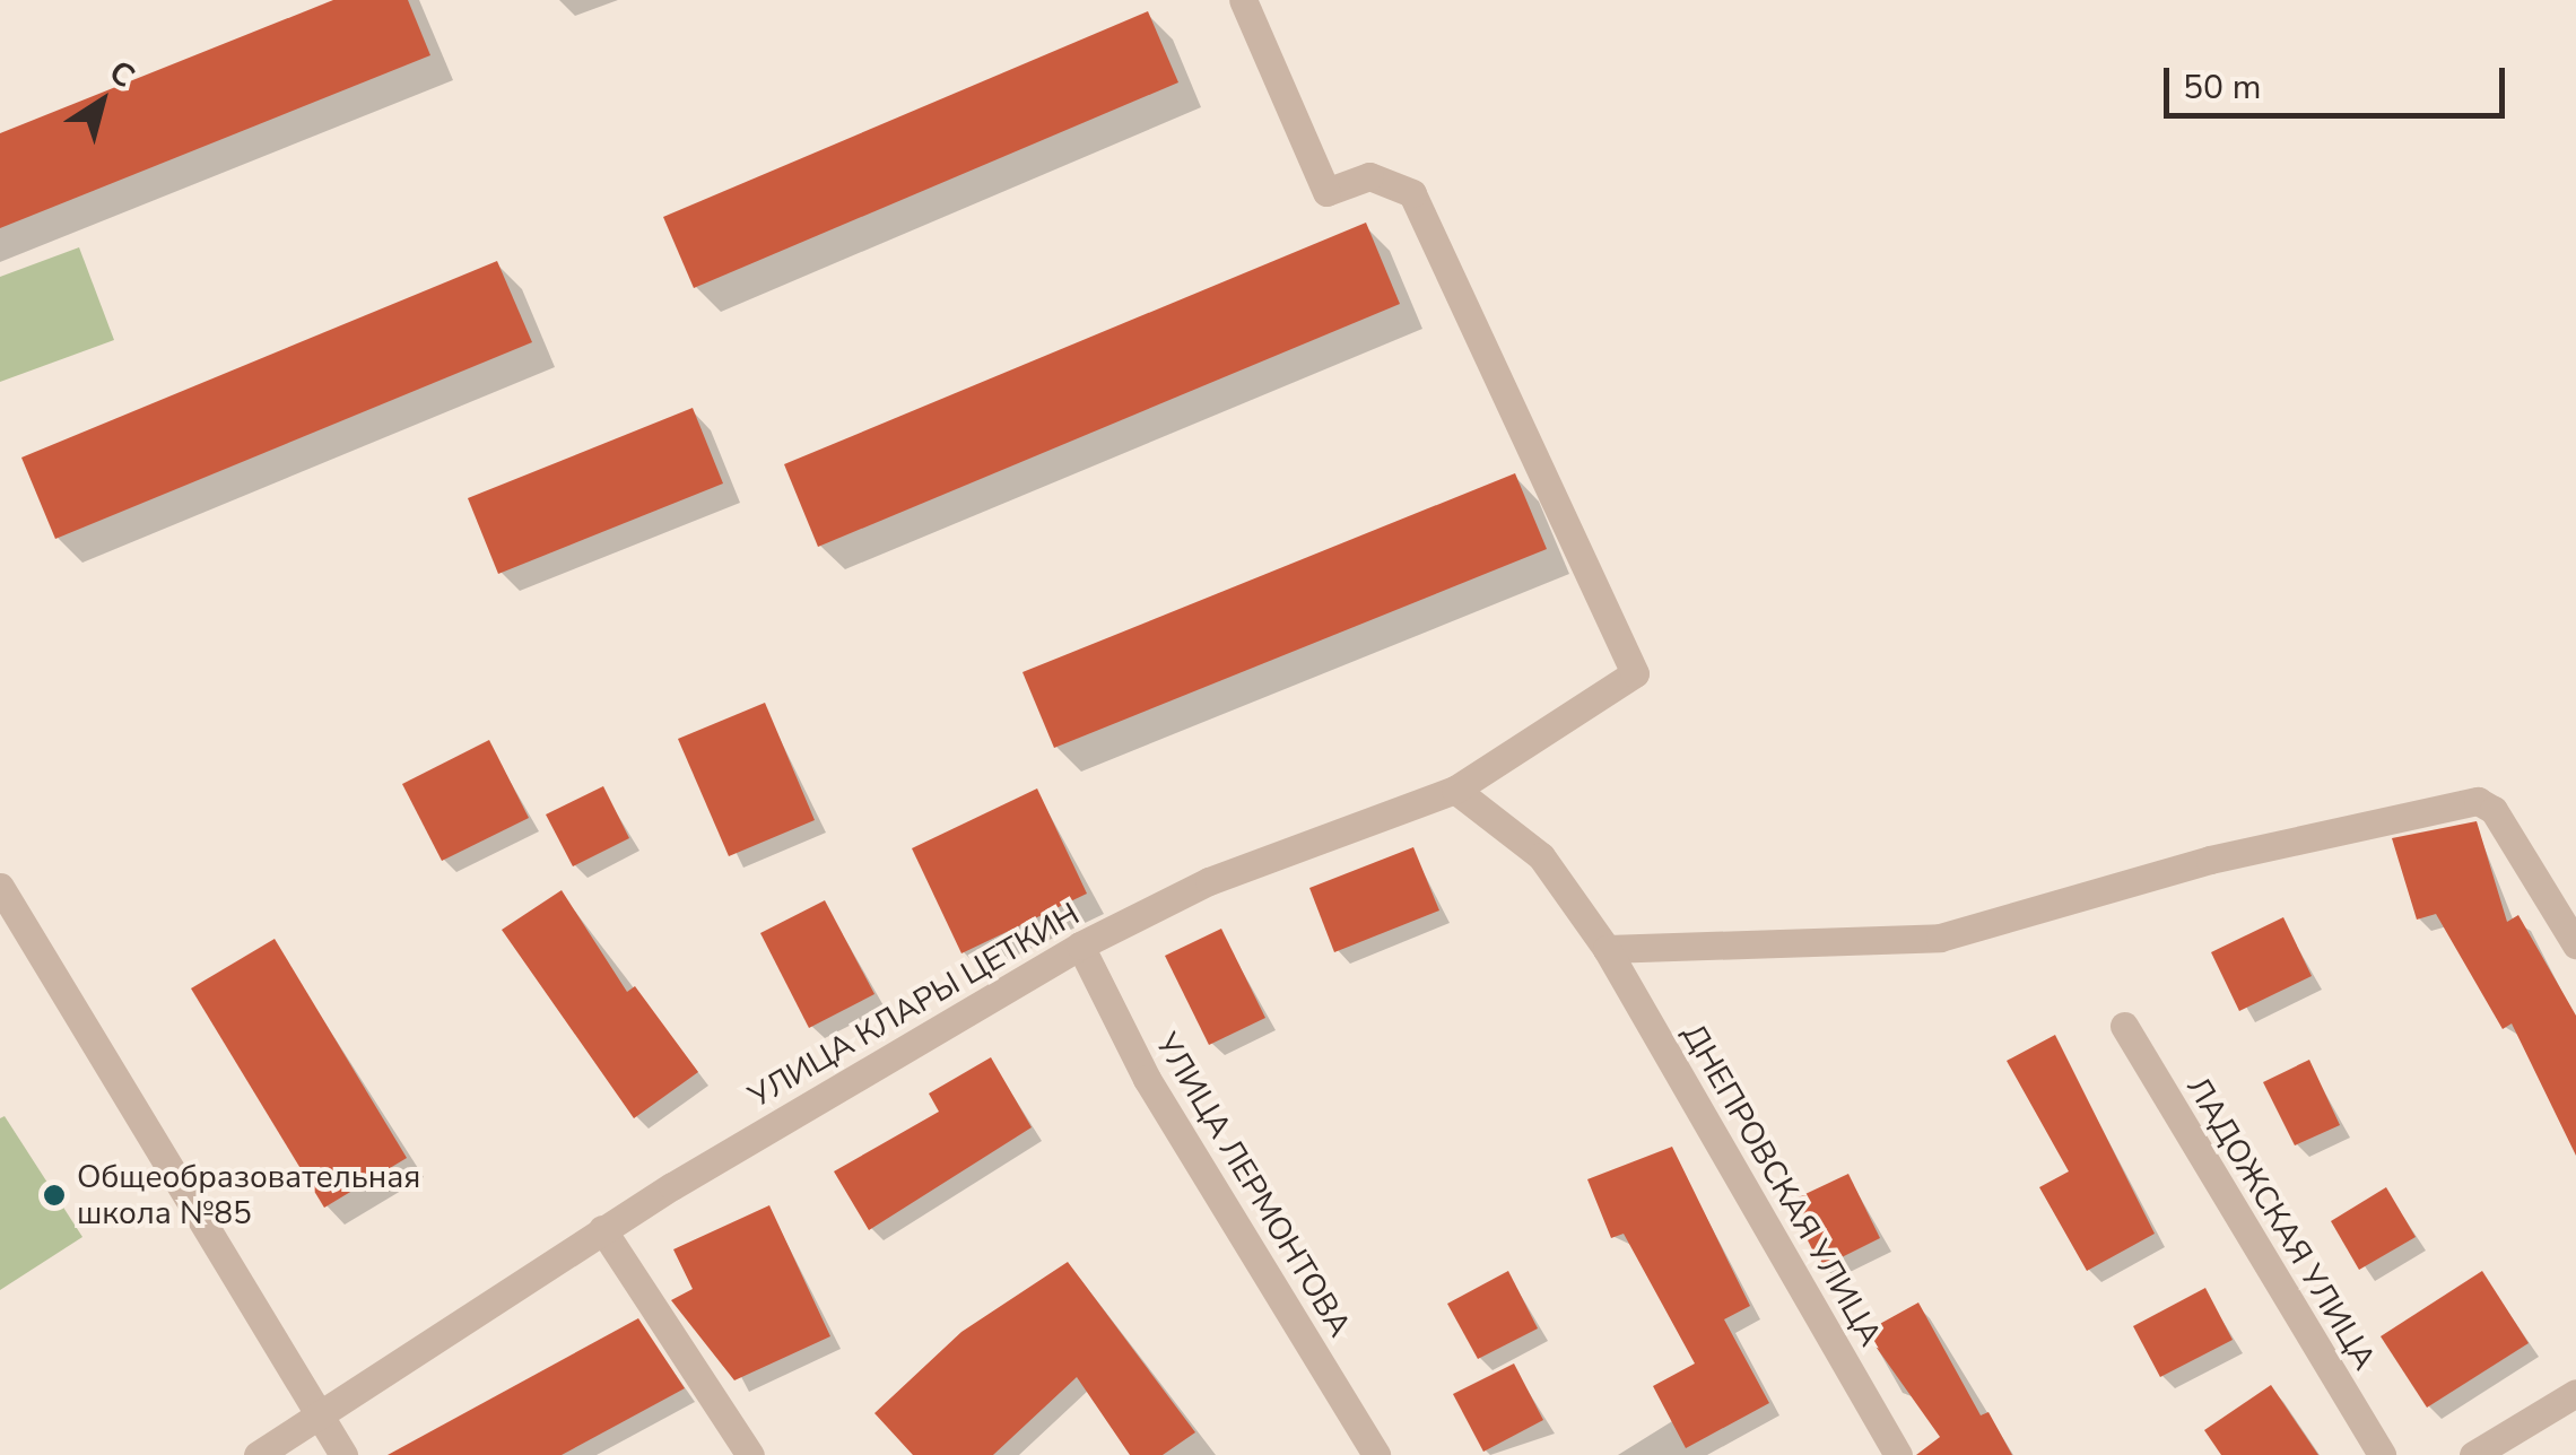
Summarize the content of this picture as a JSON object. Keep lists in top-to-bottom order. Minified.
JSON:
{"streets":{"street":["УЛИЦА КЛАРЫ ЦЕТКИН","УЛИЦА ЛЕРМОНТОВА","ДНЕПРОВСКАЯ УЛИЦА","ЛАДОЖСКАЯ УЛИЦА"]},"crossings":[["УЛИЦА КЛАРЫ ЦЕТКИН","УЛИЦА ЛЕРМОНТОВА"],["УЛИЦА КЛАРЫ ЦЕТКИН","ДНЕПРОВСКАЯ УЛИЦА"]],"places":["Общеобразовательная школа №85"],"scale_bar":"50 m","north":"top right"}
